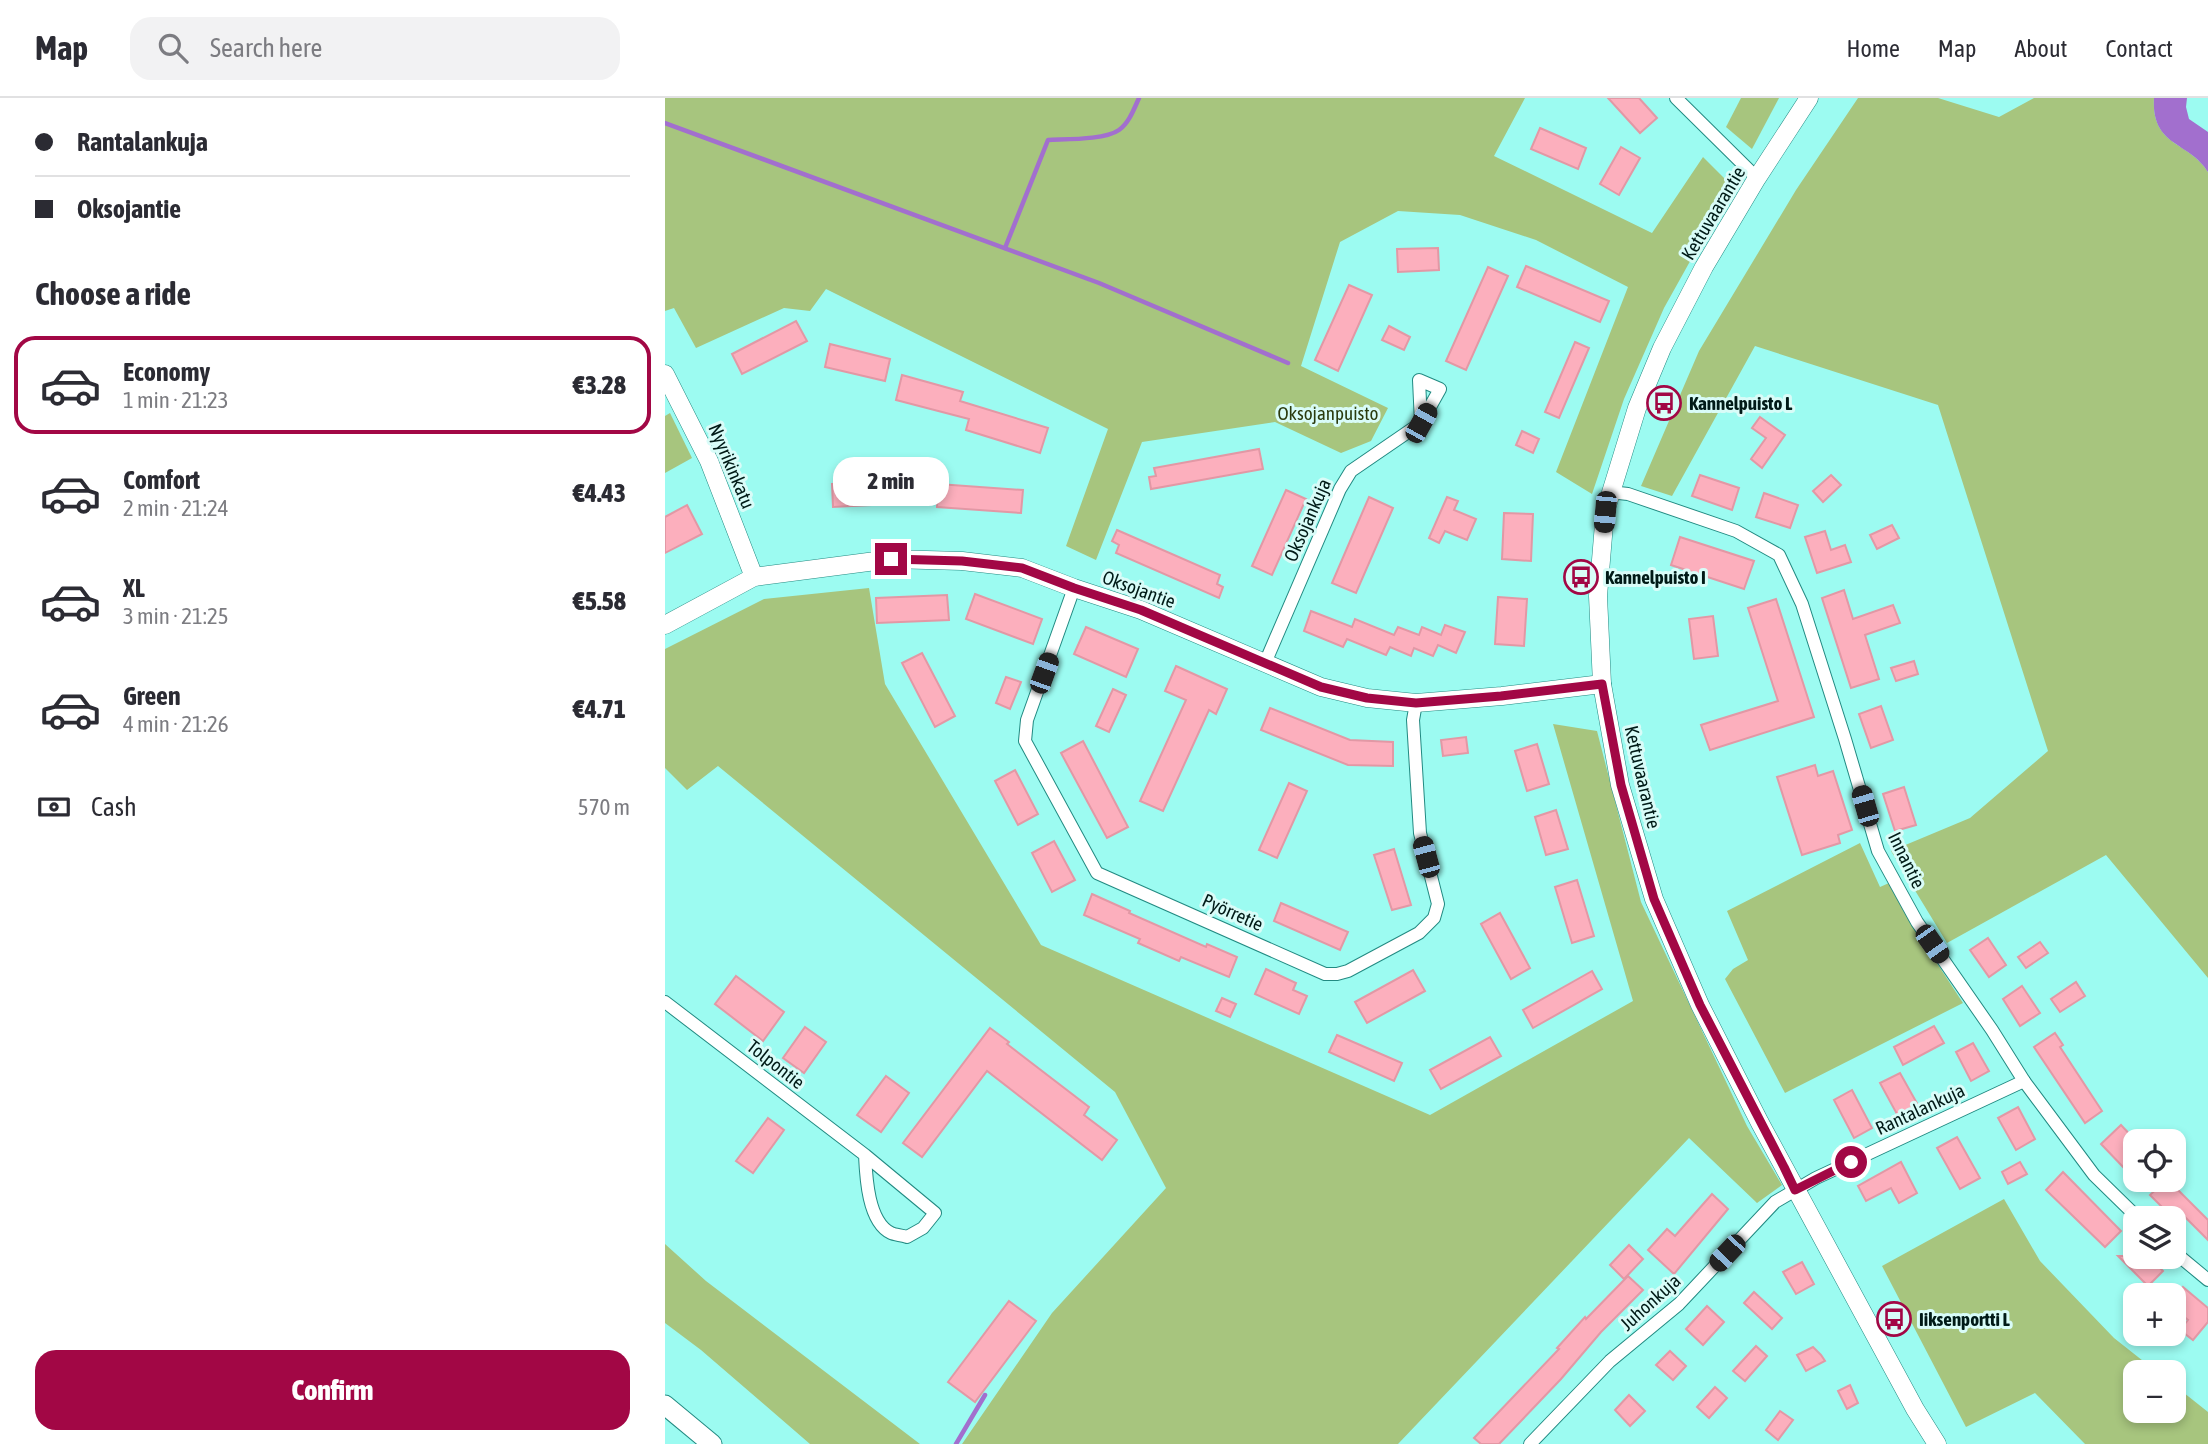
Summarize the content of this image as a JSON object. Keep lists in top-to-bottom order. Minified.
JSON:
{"streets":{"street":["Kettuvaarantie","Nyyrikinkatu","Oksojankuja","Oksojantie","Innantie","Pyörretie","Tolpontie","Rantalankuja","Juhonkuja"]},"crossings":[["Kettuvaarantie","Oksojantie"],["Kettuvaarantie","Innantie"],["Kettuvaarantie","Rantalankuja"],["Kettuvaarantie","Juhonkuja"],["Nyyrikinkatu","Oksojantie"],["Oksojankuja","Oksojantie"],["Oksojantie","Pyörretie"],["Innantie","Rantalankuja"],["Rantalankuja","Juhonkuja"]],"parks":["Oksojanpuisto"],"places":{"bus stop":["Kannelpuisto L","Kannelpuisto I","Iiksenportti L"]},"page":{"header":"Map","search":"Search here","nav":["Home","Map","About","Contact"],"banner":["Rantalankuja","Oksojantie"],"heading":"Choose a ride","list":[{"name":"Economy","note":"1 min · 21:23","value":"€3.28"},{"name":"Comfort","note":"2 min · 21:24","value":"€4.43"},{"name":"XL","note":"3 min · 21:25","value":"€5.58"},{"name":"Green","note":"4 min · 21:26","value":"€4.71"}],"bubble":"2 min","pay":["Cash","570 m"],"map_buttons":["+","−"],"buttons":"Confirm"}}
